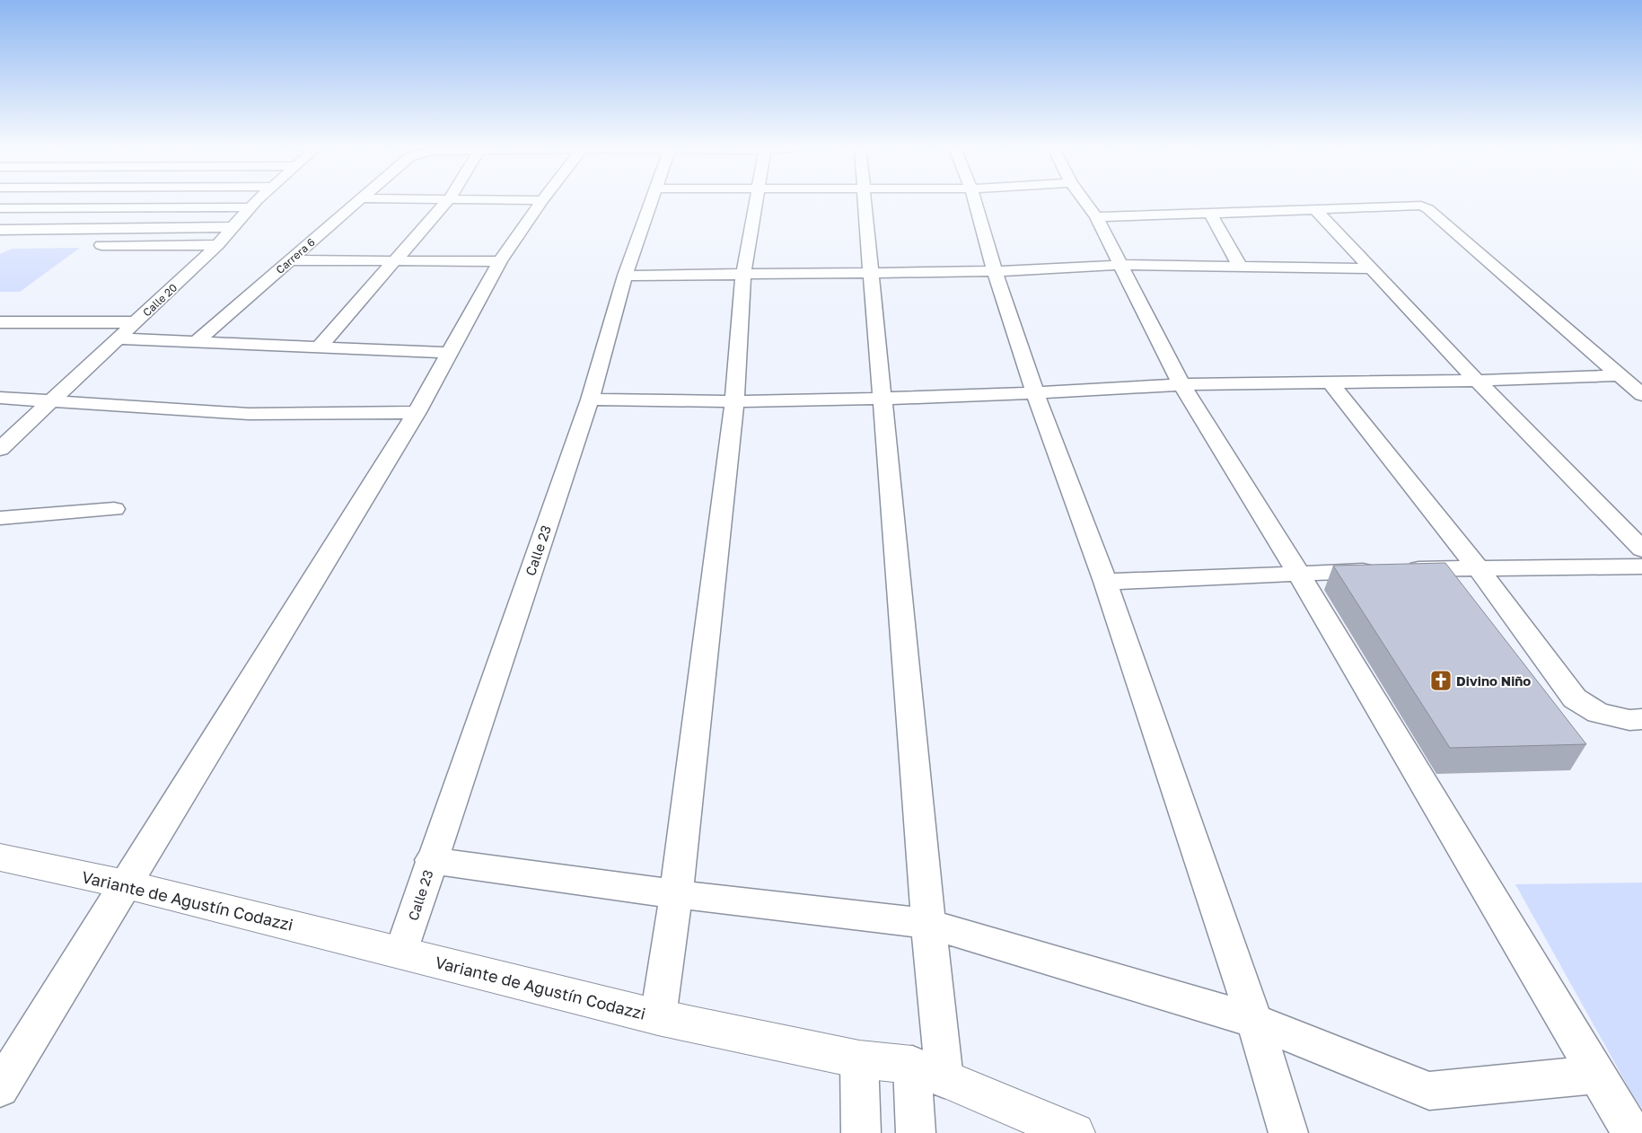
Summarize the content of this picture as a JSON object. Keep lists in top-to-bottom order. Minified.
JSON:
{"streets":{"main road":["Variante de Agustín Codazzi"],"street":["Carrera 6","Calle 20","Calle 23"]},"crossings":[["Calle 23","Variante de Agustín Codazzi"]],"places":{"church":["Divino Niño"]}}
